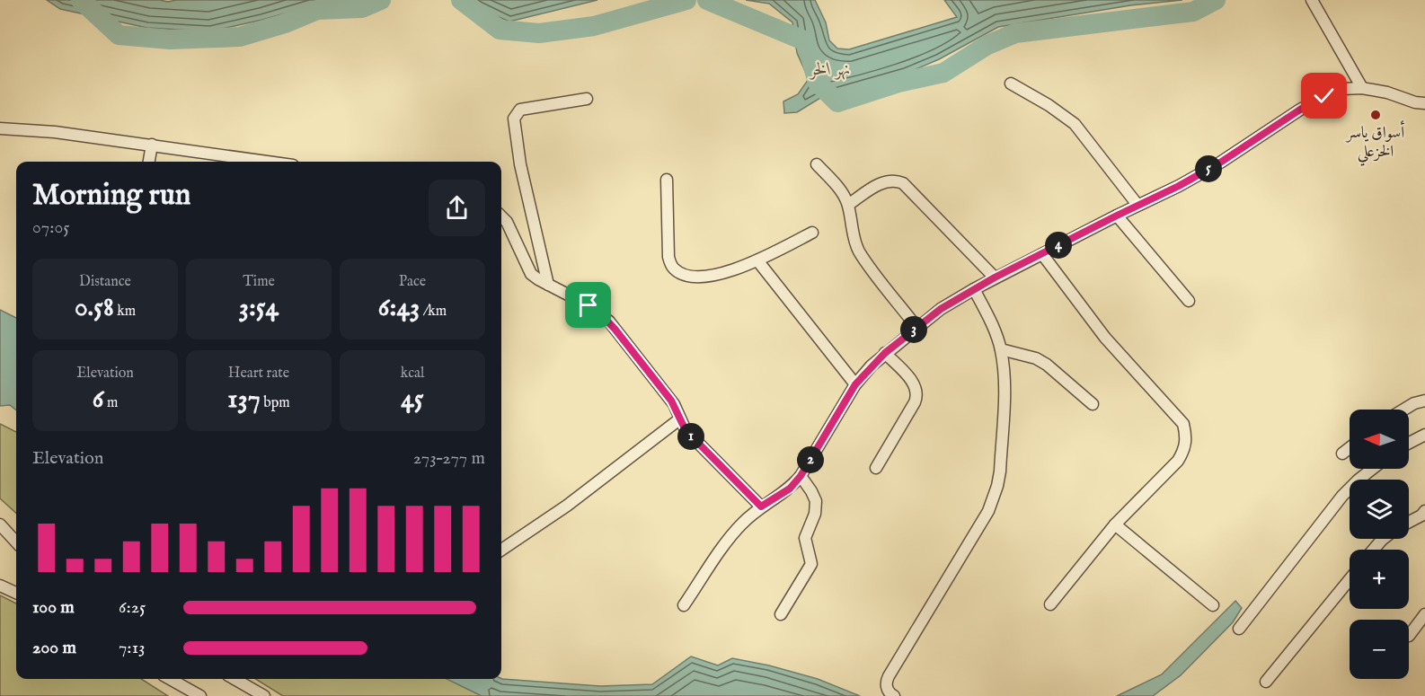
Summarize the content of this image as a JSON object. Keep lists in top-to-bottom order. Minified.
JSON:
{"water":["نهر الخر"],"places":["أسواق ياسر الخزعلي"],"north":"left","page":{"pins":["5","4","3","1","2"],"heading":["Morning run","07:05"],"stats":[["Distance","0.58 km"],["Time","3:54"],["Pace","6:43 /km"],["Elevation","6 m"],["Heart rate","137 bpm"],["kcal","45"]],"map_buttons":["+","−"],"chart":["Elevation","273–277 m"],"list":[{"name":"100 m","note":"6:25"},{"name":"200 m","note":"7:13"}]}}
